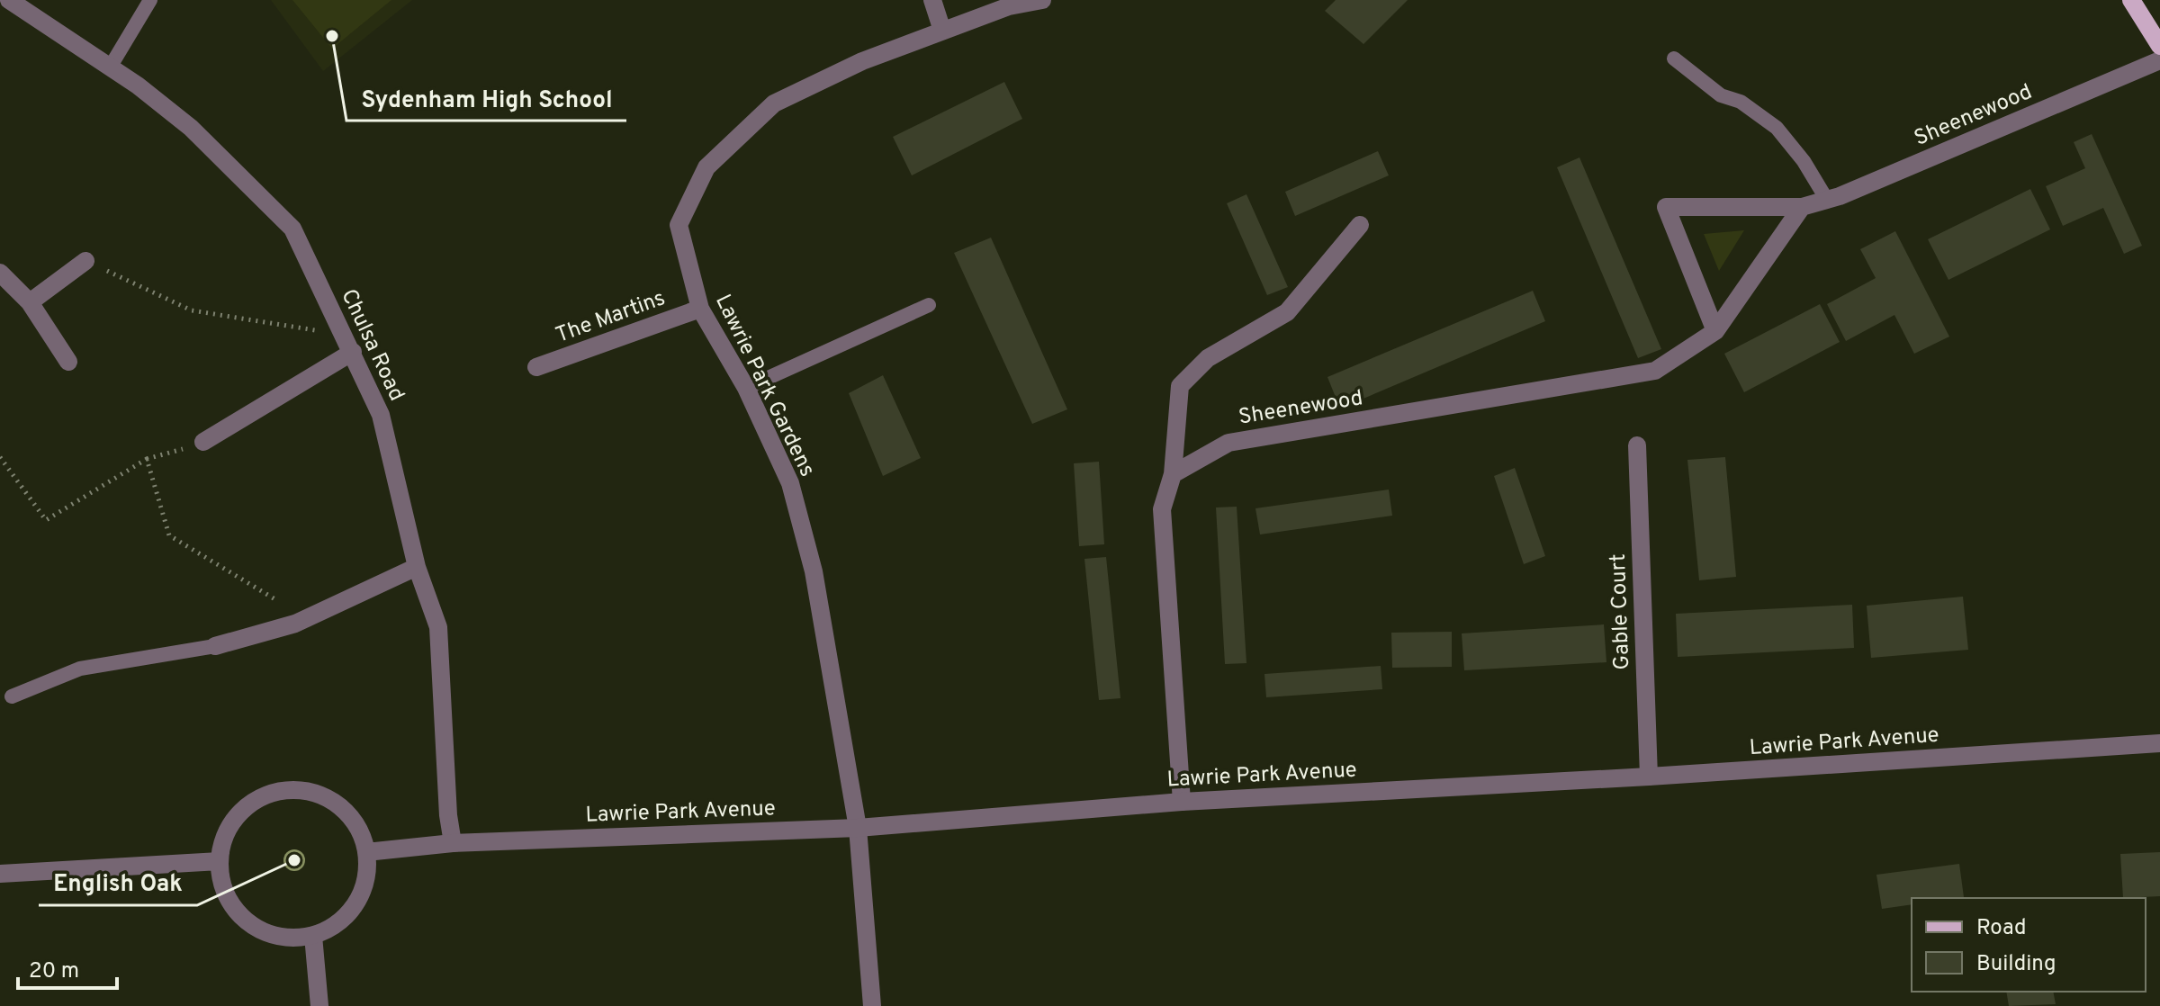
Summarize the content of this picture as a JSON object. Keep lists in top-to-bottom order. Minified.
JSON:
{"streets":{"street":["Sheenewood","The Martins","Chulsa Road","Lawrie Park Gardens","Gable Court","Lawrie Park Avenue"]},"crossings":[["The Martins","Lawrie Park Gardens"],["Chulsa Road","Lawrie Park Avenue"],["Lawrie Park Gardens","Lawrie Park Avenue"],["Gable Court","Lawrie Park Avenue"]],"places":["Sydenham High School","English Oak"],"legend":["Road","Building"],"scale_bar":"20 m"}
